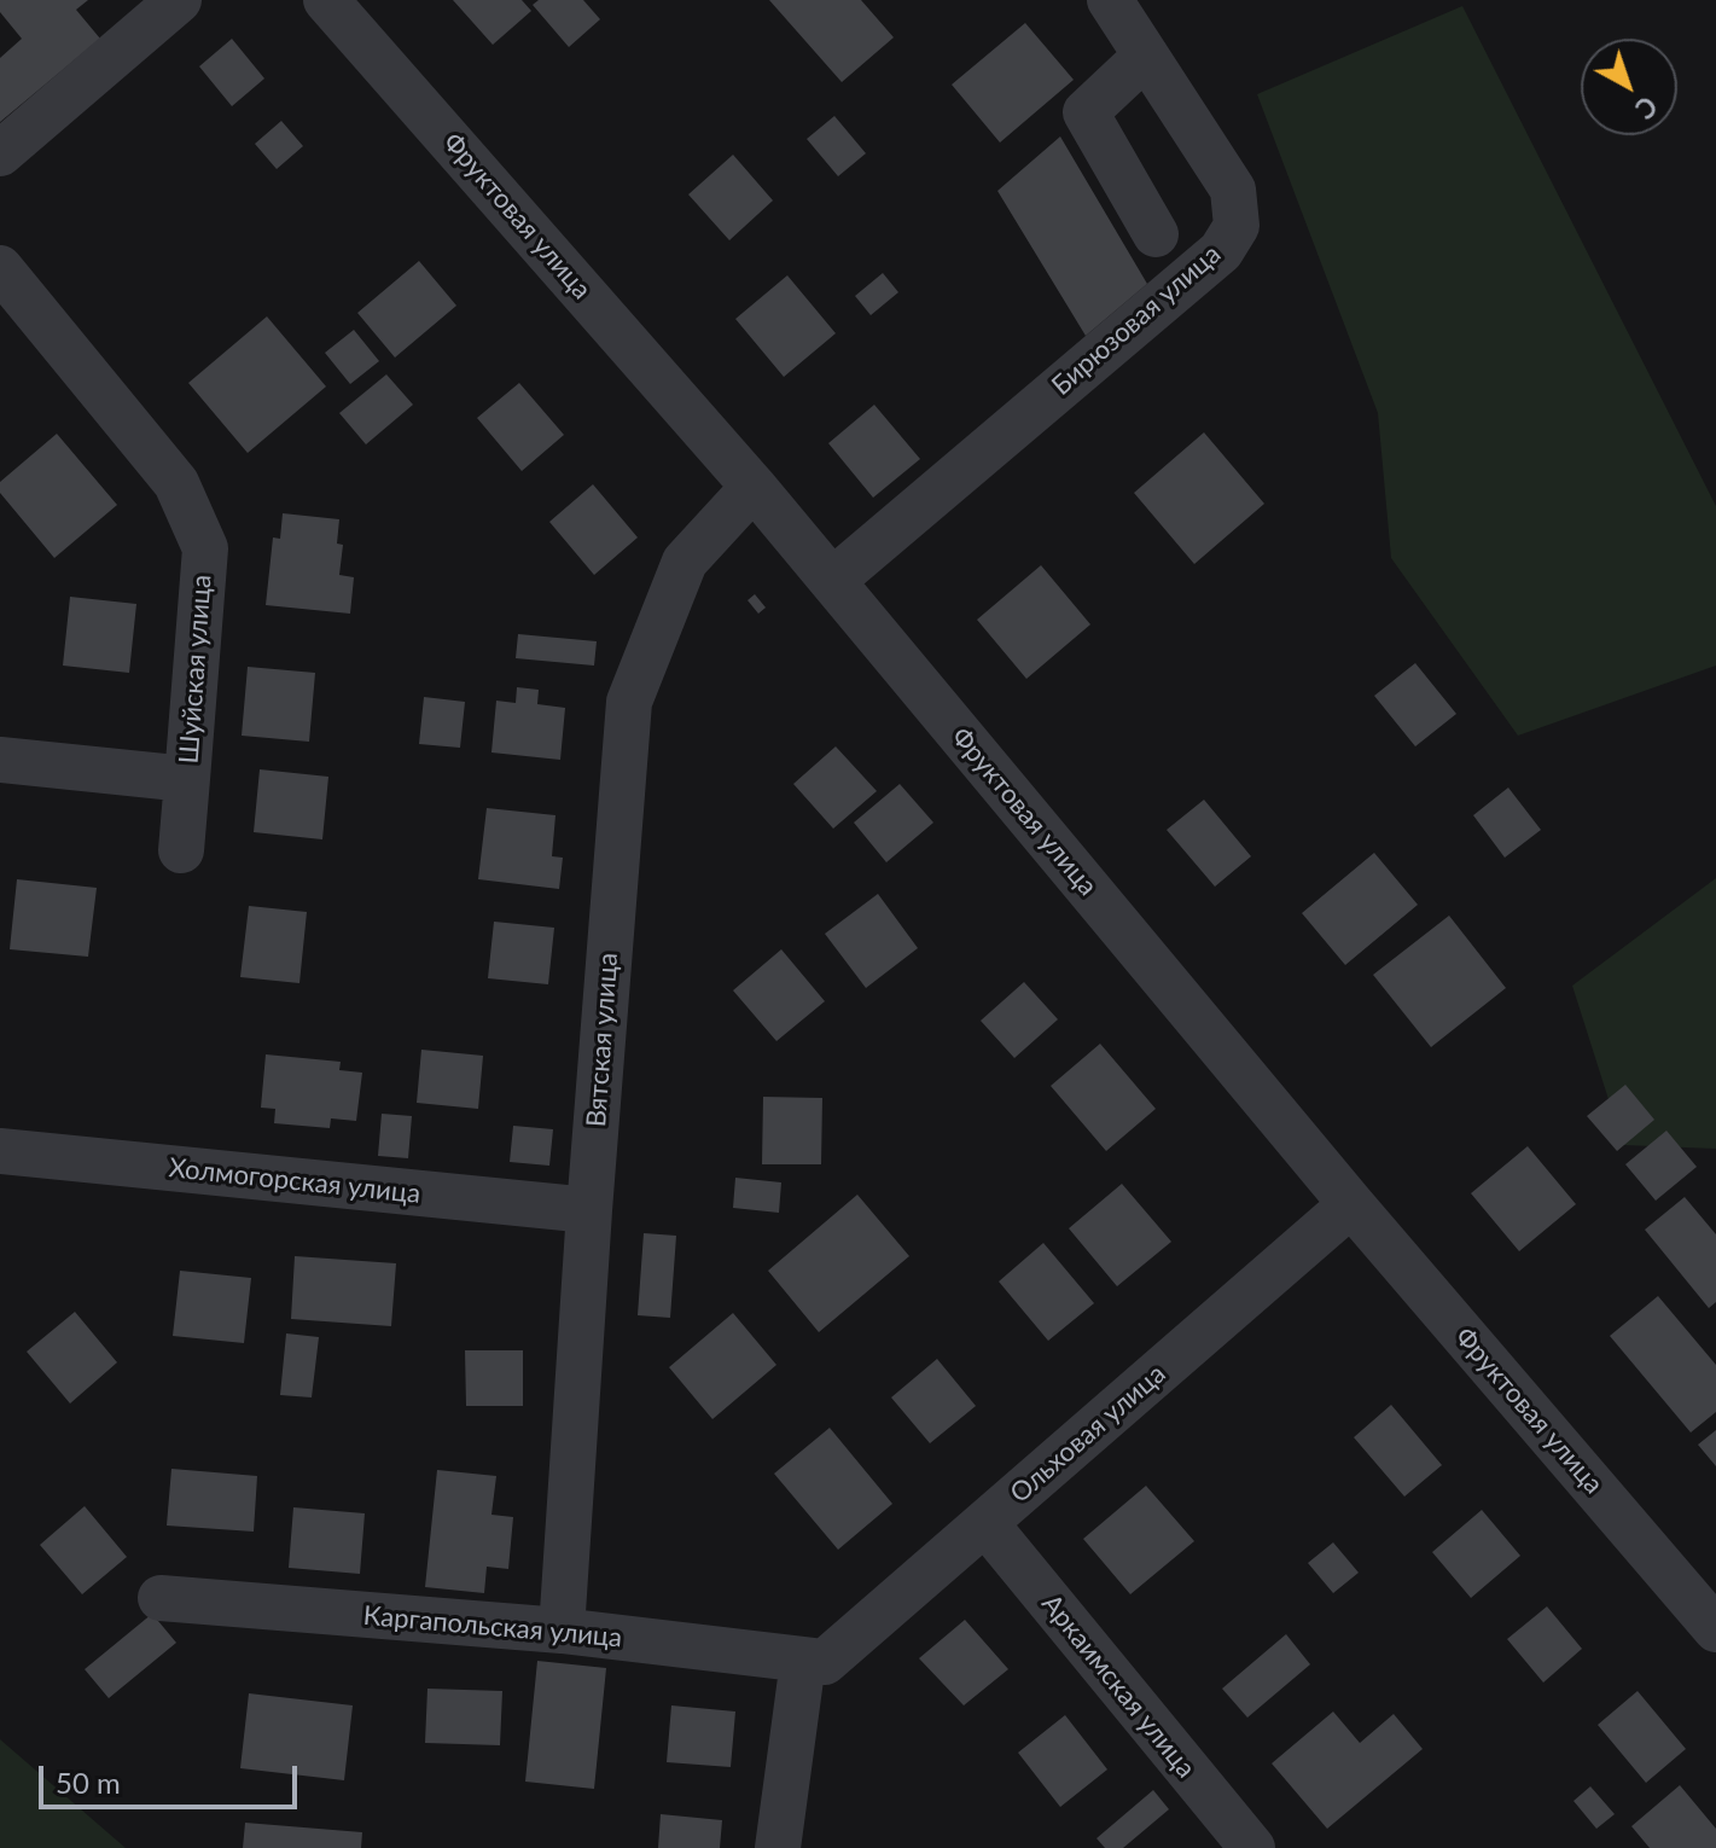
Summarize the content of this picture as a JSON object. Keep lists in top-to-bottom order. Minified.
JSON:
{"streets":{"street":["Фруктовая улица","Бирюзовая улица","Шуйская улица","Вятская улица","Холмогорская улица","Ольховая улица","Каргапольская улица","Аркаимская улица"]},"crossings":[["Фруктовая улица","Бирюзовая улица"],["Фруктовая улица","Вятская улица"],["Фруктовая улица","Ольховая улица"],["Вятская улица","Холмогорская улица"],["Вятская улица","Каргапольская улица"],["Ольховая улица","Каргапольская улица"],["Ольховая улица","Аркаимская улица"]],"scale_bar":"50 m","north":"bottom right"}
